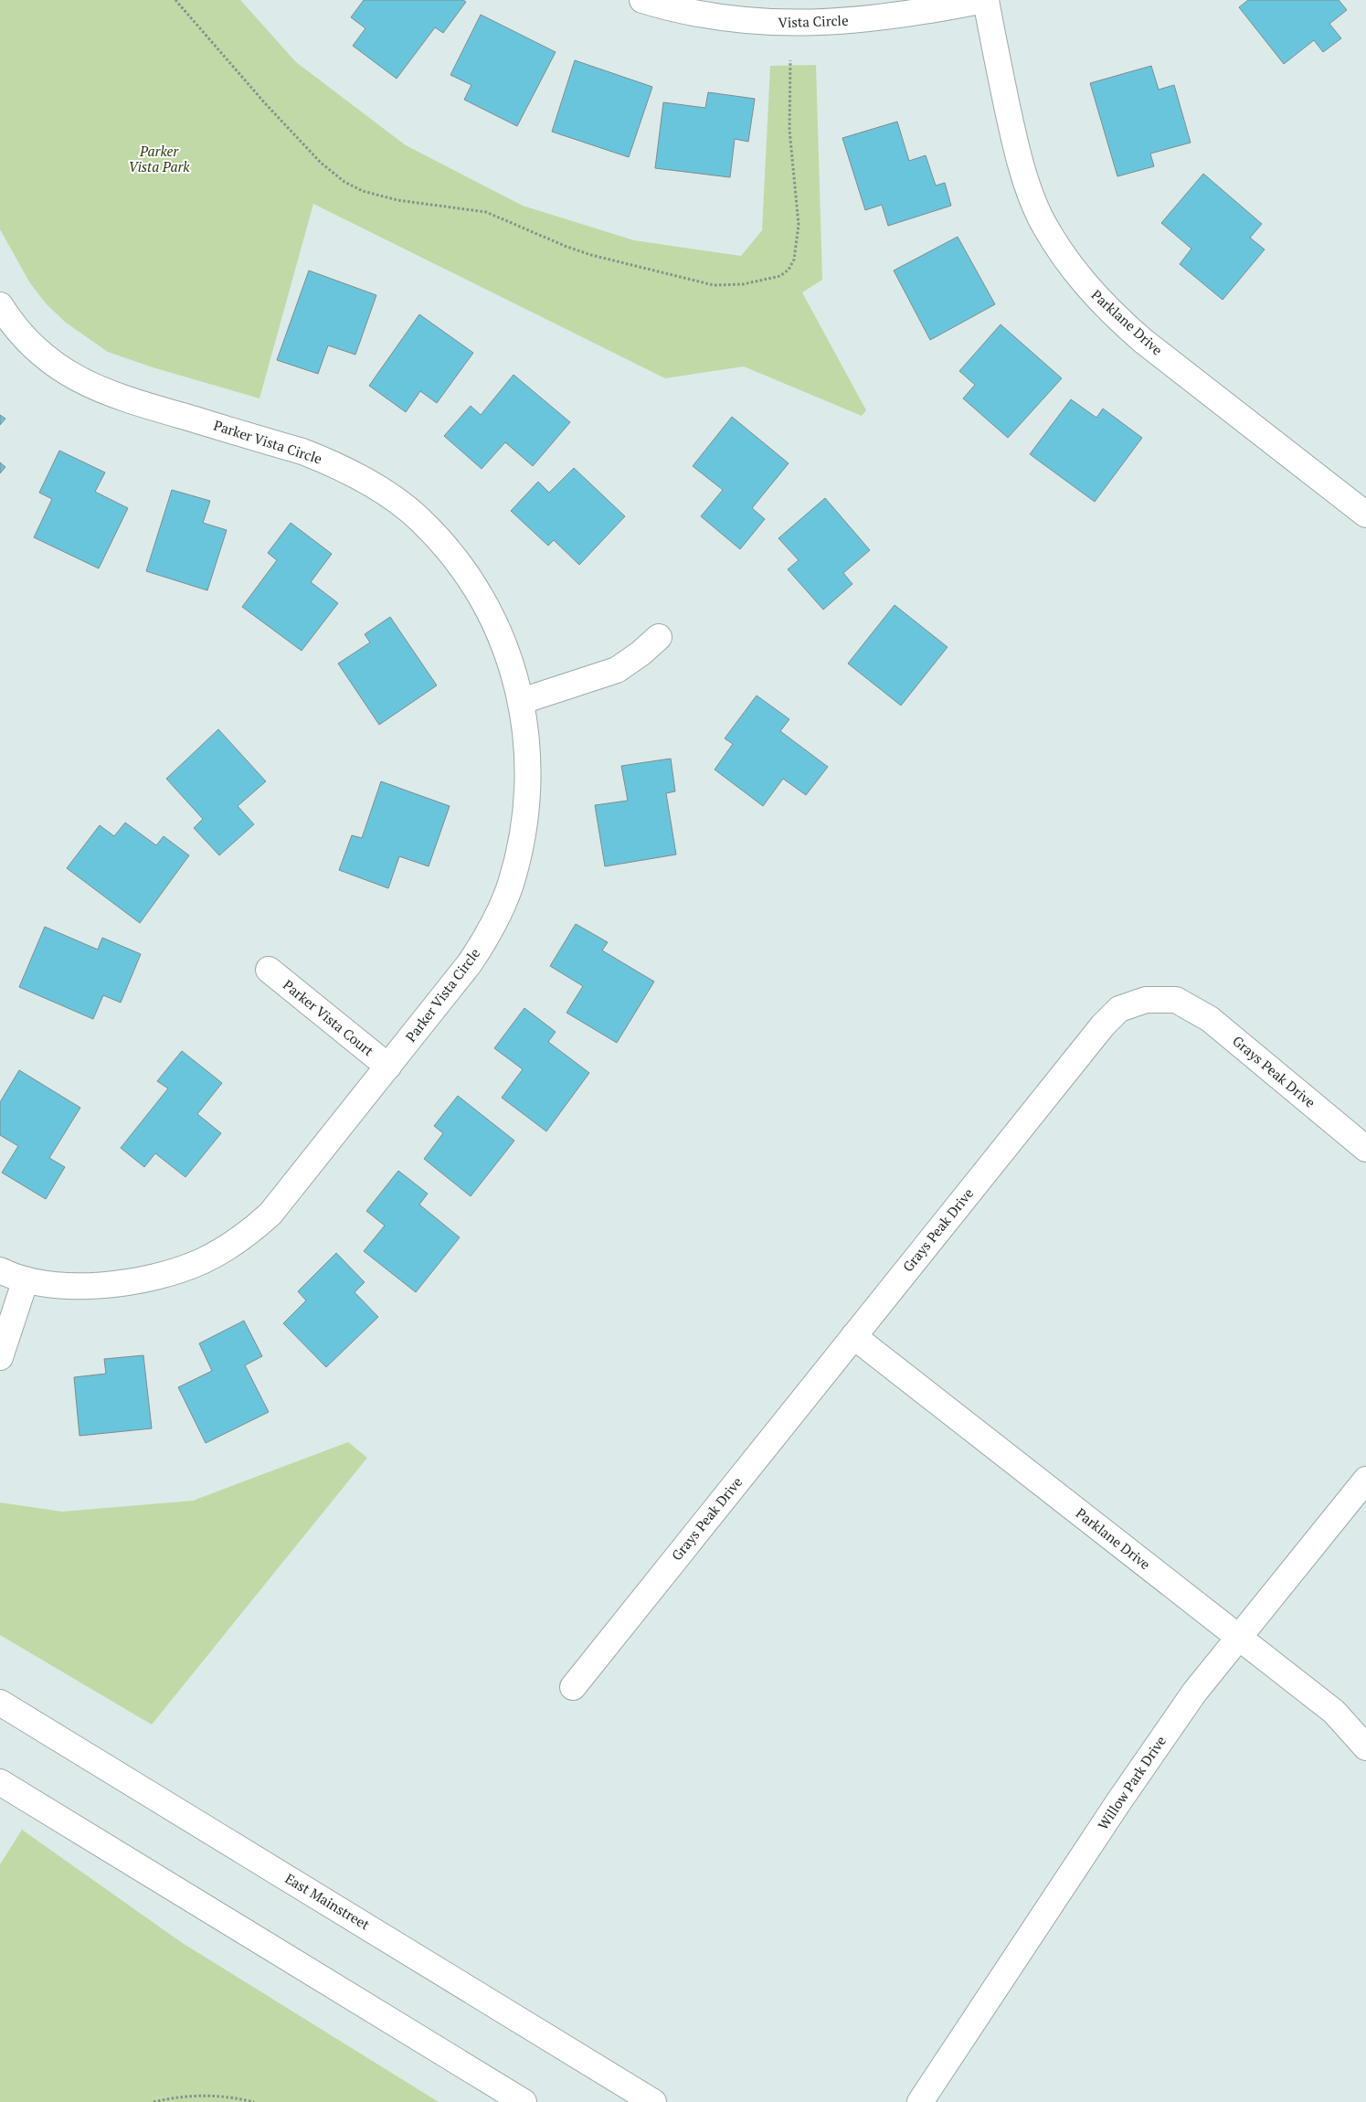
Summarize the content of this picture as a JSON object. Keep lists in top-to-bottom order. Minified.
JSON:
{"streets":{"street":["Vista Circle","Parklane Drive","Parker Vista Circle","Parker Vista Court","Grays Peak Drive","Willow Park Drive","East Mainstreet"]},"crossings":[["Vista Circle","Parklane Drive"],["Parklane Drive","Grays Peak Drive"],["Parklane Drive","Willow Park Drive"],["Parker Vista Circle","Parker Vista Court"]],"parks":["Parker Vista Park"]}
